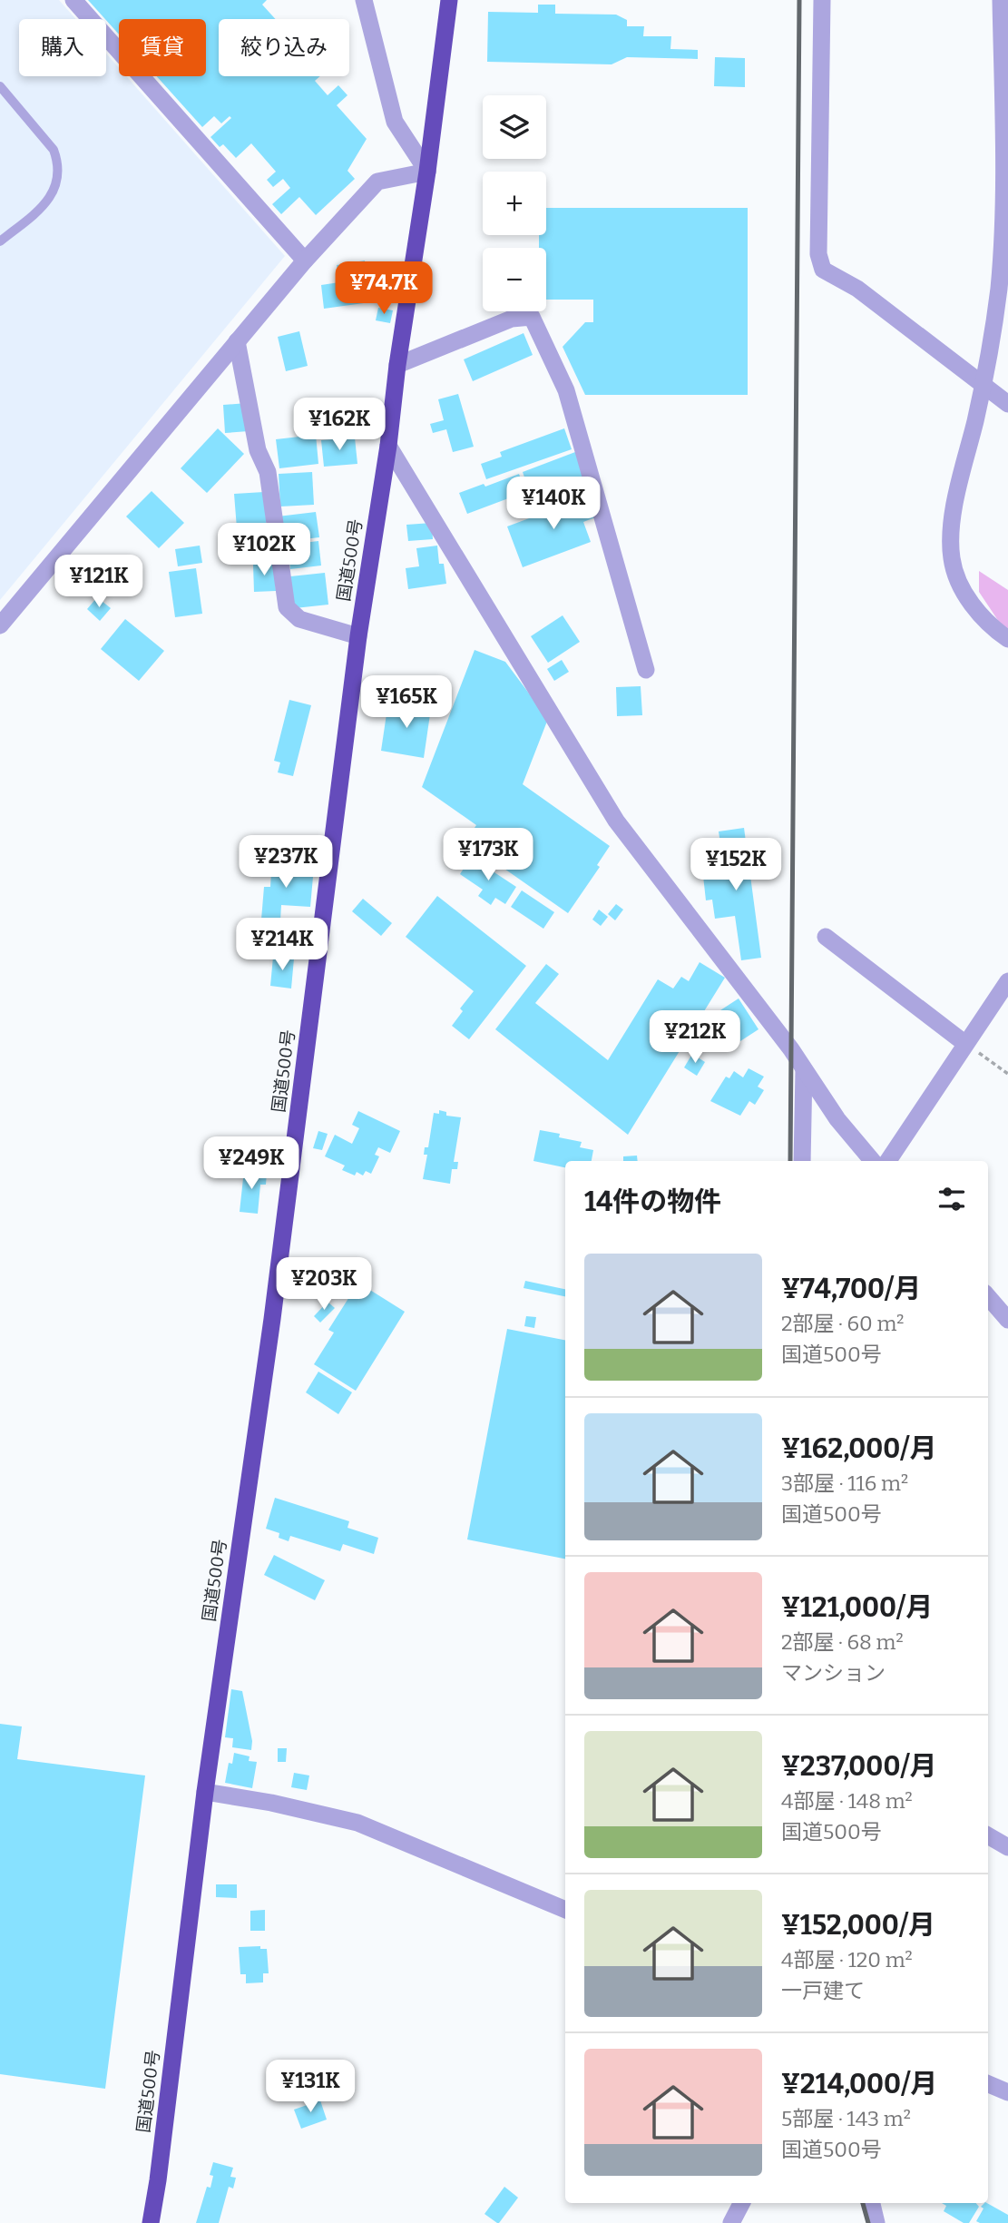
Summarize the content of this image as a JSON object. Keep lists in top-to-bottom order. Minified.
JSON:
{"streets":{"highway":["国道500号"]},"page":{"chip":["購入","賃貸","絞り込み"],"map_buttons":["+","−"],"price":["¥74.7K","¥162K","¥140K","¥102K","¥121K","¥165K","¥173K","¥237K","¥152K","¥214K","¥212K","¥249K","¥203K","¥131K"],"heading":"14件の物件","list":[{"name":"¥74,700/月","note":"2部屋 · 60 m² · 国道500号"},{"name":"¥162,000/月","note":"3部屋 · 116 m² · 国道500号"},{"name":"¥121,000/月","note":"2部屋 · 68 m² · マンション"},{"name":"¥237,000/月","note":"4部屋 · 148 m² · 国道500号"},{"name":"¥152,000/月","note":"4部屋 · 120 m² · 一戸建て"},{"name":"¥214,000/月","note":"5部屋 · 143 m² · 国道500号"}]}}
